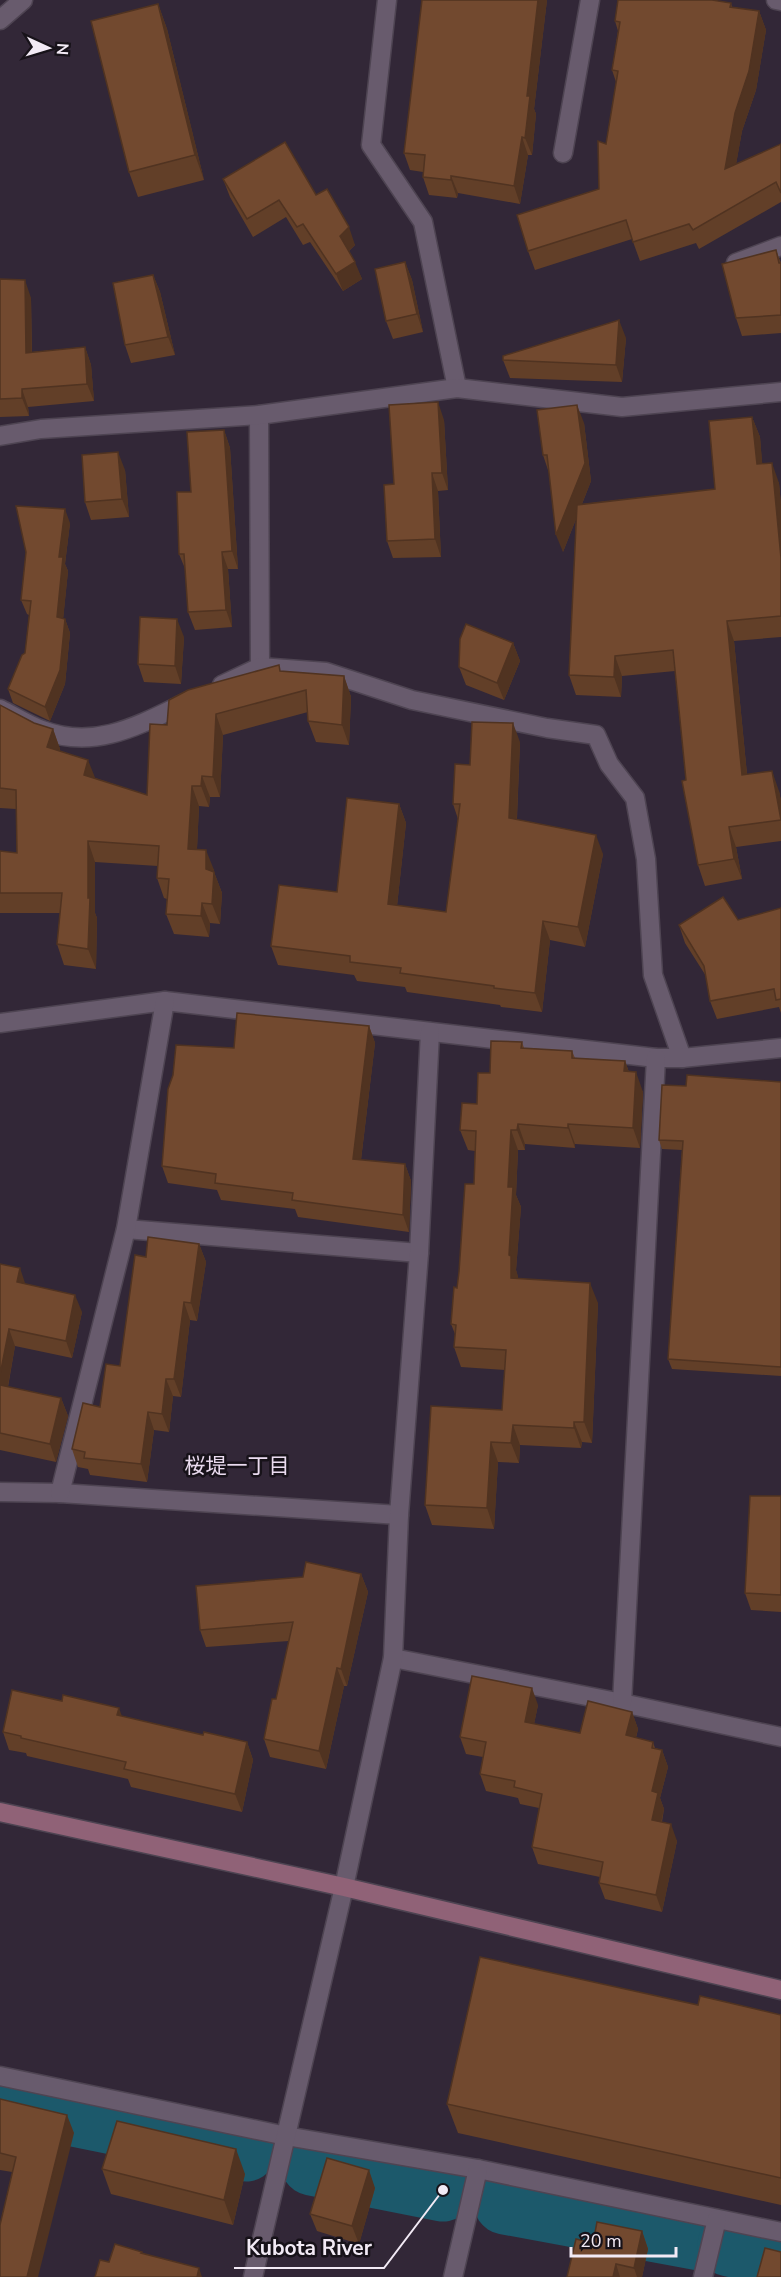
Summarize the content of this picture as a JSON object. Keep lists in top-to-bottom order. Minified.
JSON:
{"districts":["桜堤一丁目"],"places":["Kubota River"],"scale_bar":"20 m","north":"right"}
